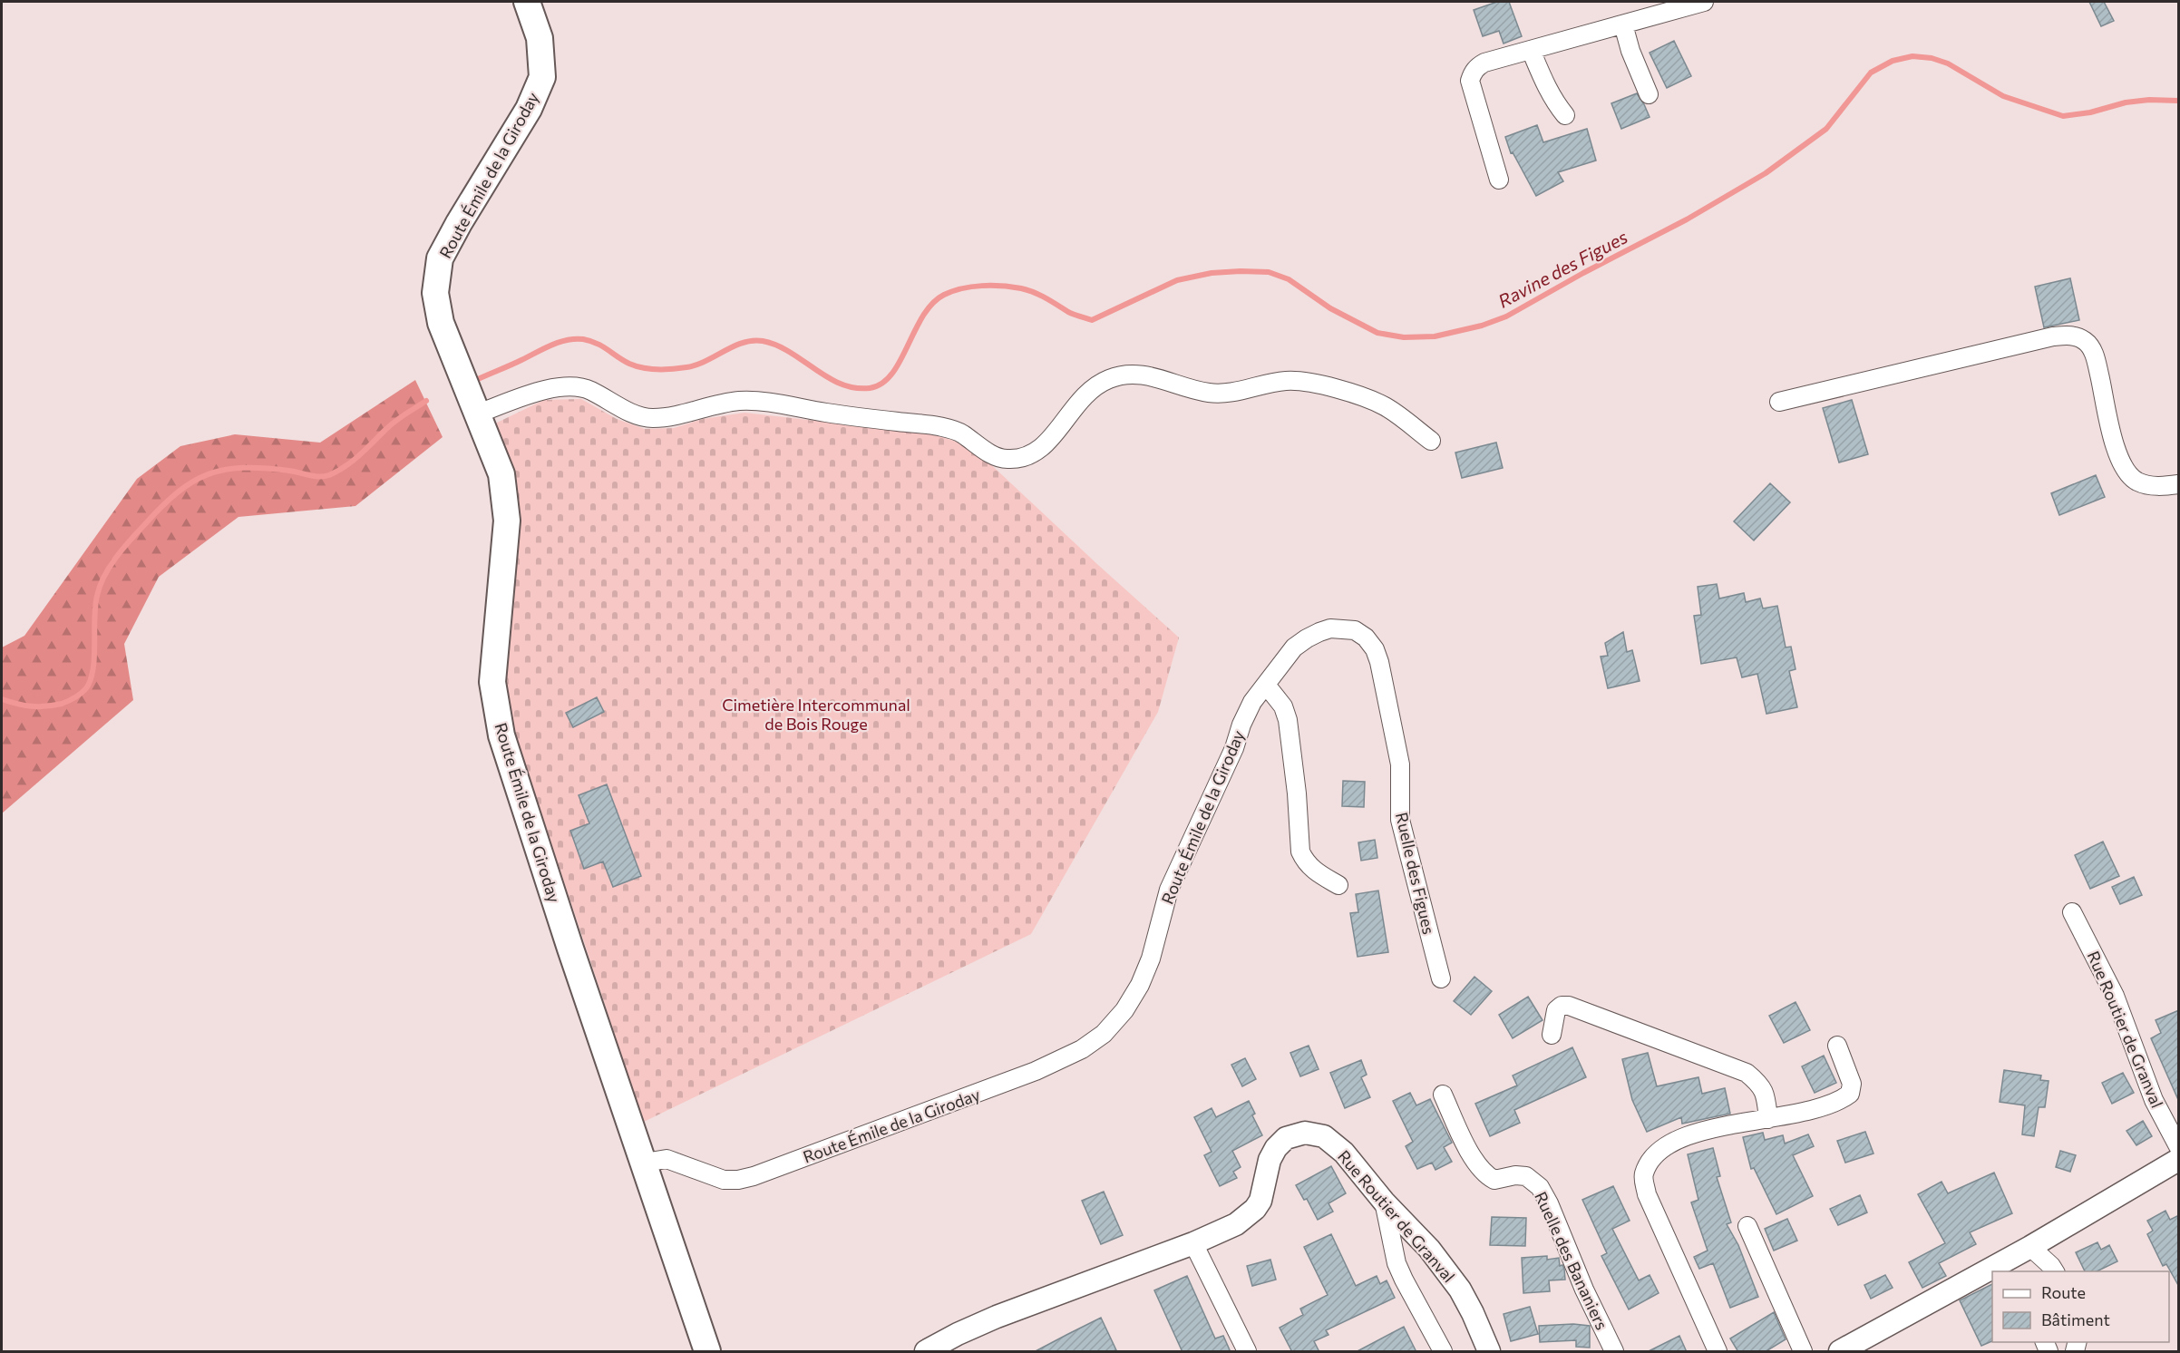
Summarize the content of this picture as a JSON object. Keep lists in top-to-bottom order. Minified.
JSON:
{"streets":{"main road":["Route Émile de la Giroday"],"street":["Ruelle des Figues","Rue Routier de Granval","Ruelle des Bananiers"]},"crossings":[["Route Émile de la Giroday","Ruelle des Figues"]],"water":["Ravine des Figues"],"parks":["Cimetière Intercommunal de Bois Rouge"],"legend":["Route","Bâtiment"]}
